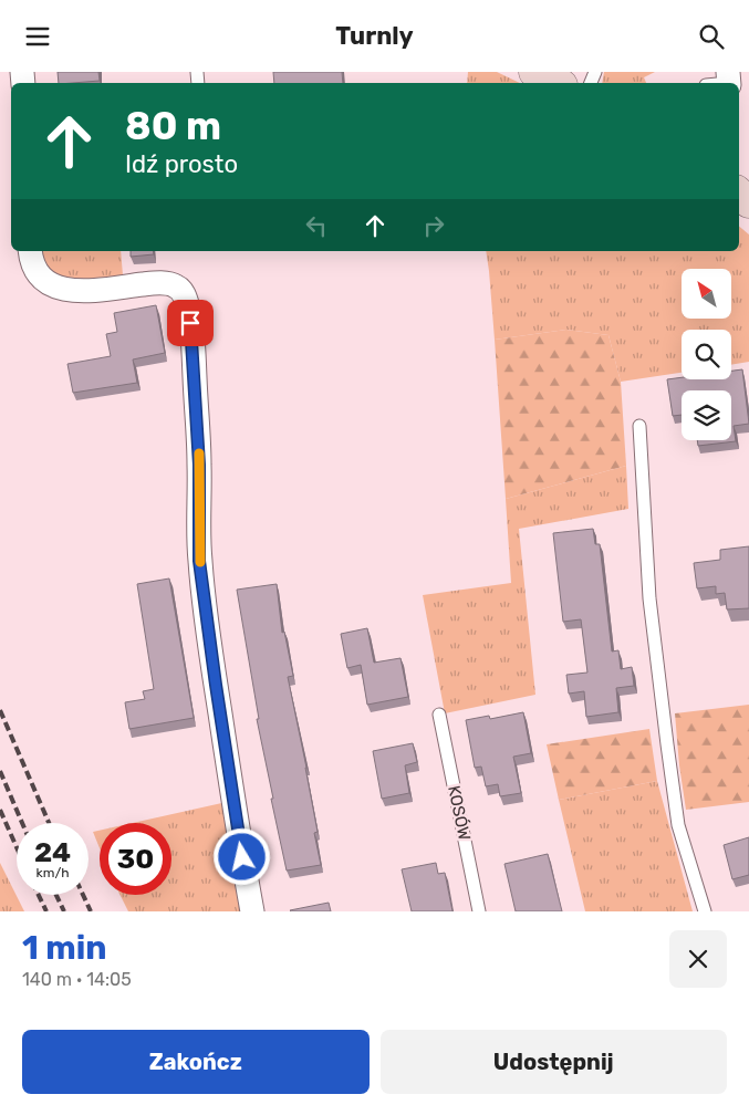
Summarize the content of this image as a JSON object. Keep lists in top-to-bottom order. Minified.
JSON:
{"streets":{"lane":["KOSÓW"]},"north":"top left","page":{"header":"Turnly","turn":["80 m","Idź prosto"],"speed":"24 km/h","limit":"30","heading":["1 min","140 m · 14:05"],"buttons":["Zakończ","Udostępnij"]}}
